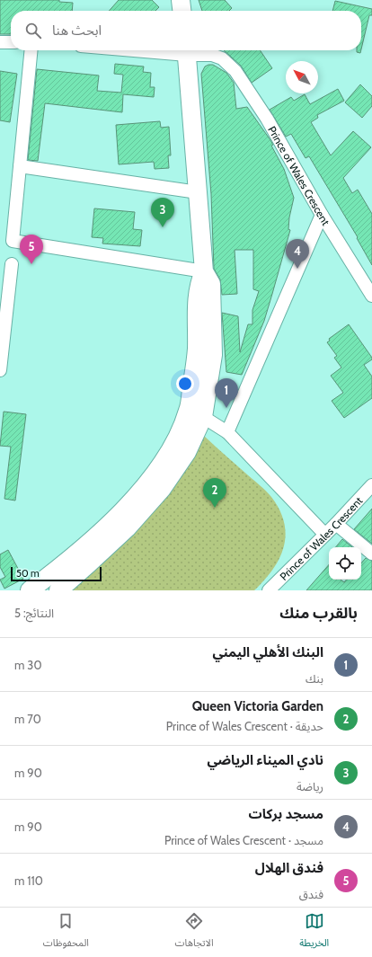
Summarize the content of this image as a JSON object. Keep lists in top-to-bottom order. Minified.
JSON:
{"streets":{"street":["Prince of Wales Crescent"]},"scale_bar":"50 m","north":"top left","page":{"search":"ابحث هنا","pins":["3","5","4","1","2"],"scale":"50 m","heading":["بالقرب منك","النتائج: 5"],"list":[{"mark":"1","name":"البنك الأهلي اليمني","note":"بنك","value":"30 m"},{"mark":"2","name":"Queen Victoria Garden","note":"حديقة · Prince of Wales Crescent","value":"70 m"},{"mark":"3","name":"نادي الميناء الرياضي","note":"رياضة","value":"90 m"},{"mark":"4","name":"مسجد بركات","note":"مسجد · Prince of Wales Crescent","value":"90 m"},{"mark":"5","name":"فندق الهلال","note":"فندق","value":"110 m"}],"nav":["الخريطة","الاتجاهات","المحفوظات"]}}
